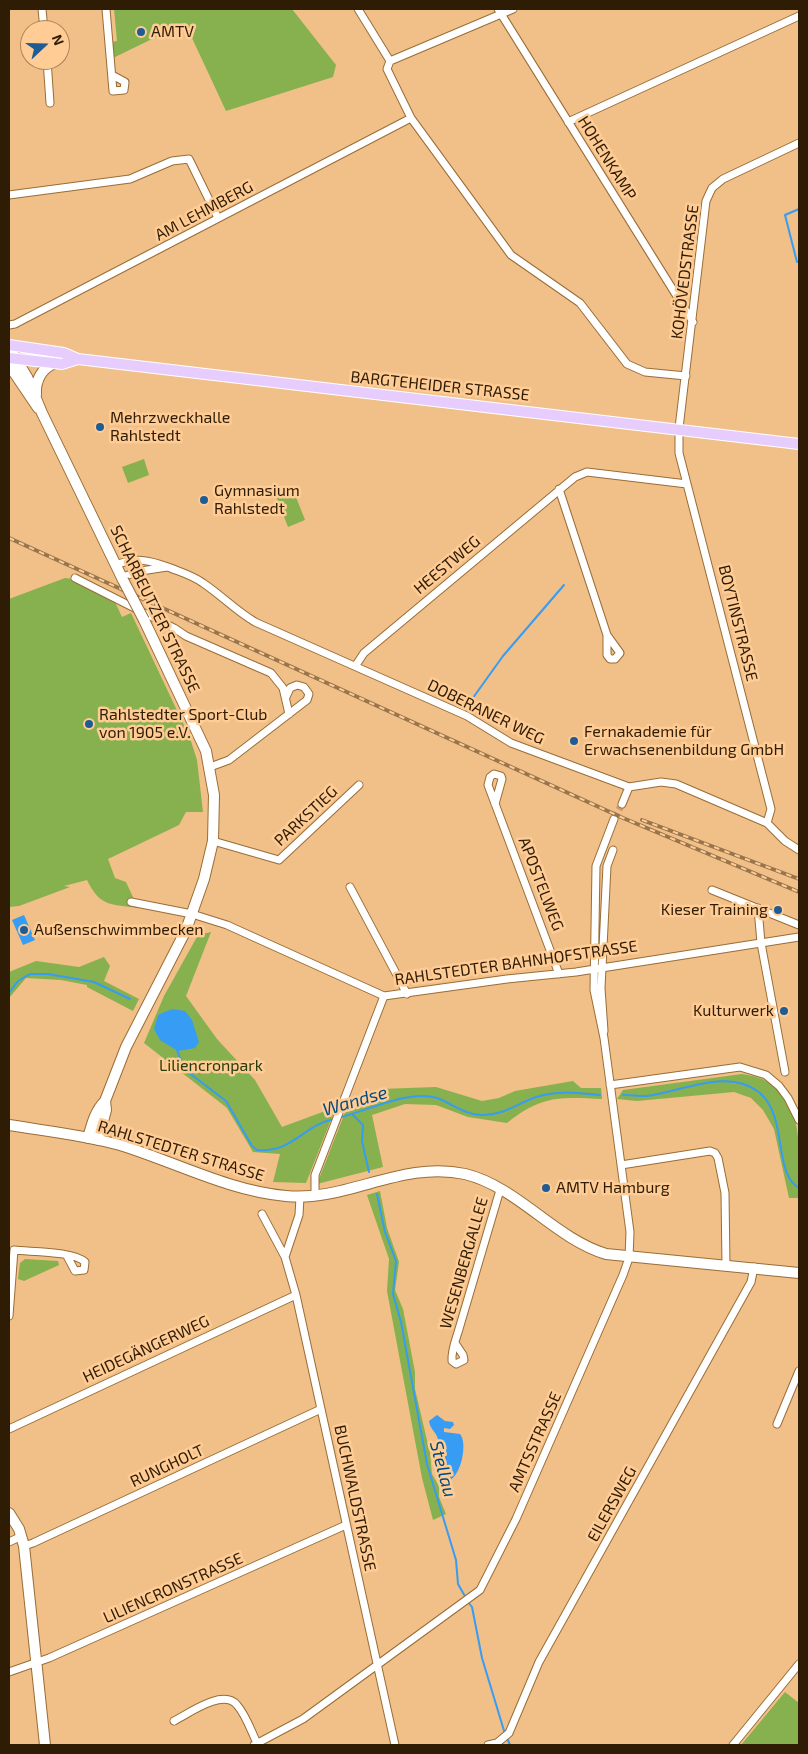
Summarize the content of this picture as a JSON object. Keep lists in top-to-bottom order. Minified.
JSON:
{"streets":{"main road":["BARGTEHEIDER STRASSE","SCHARBEUTZER STRASSE","RAHLSTEDTER STRASSE"],"street":["HOHENKAMP","AM LEHMBERG","KOHÖVEDSTRASSE","HEESTWEG","BOYTINSTRASSE","DOBERANER WEG","PARKSTIEG","APOSTELWEG","RAHLSTEDTER BAHNHOFSTRASSE","WESENBERGALLEE","HEIDEGÄNGERWEG","AMTSSTRASSE","RUNGHOLT","BUCHWALDSTRASSE","EILERSWEG","LILIENCRONSTRASSE"]},"crossings":[["HOHENKAMP","KOHÖVEDSTRASSE"],["KOHÖVEDSTRASSE","BARGTEHEIDER STRASSE"],["KOHÖVEDSTRASSE","BOYTINSTRASSE"],["BARGTEHEIDER STRASSE","SCHARBEUTZER STRASSE"],["BARGTEHEIDER STRASSE","BOYTINSTRASSE"],["HEESTWEG","BOYTINSTRASSE"],["HEESTWEG","DOBERANER WEG"],["SCHARBEUTZER STRASSE","DOBERANER WEG"],["SCHARBEUTZER STRASSE","PARKSTIEG"],["SCHARBEUTZER STRASSE","RAHLSTEDTER BAHNHOFSTRASSE"],["APOSTELWEG","RAHLSTEDTER BAHNHOFSTRASSE"],["RAHLSTEDTER BAHNHOFSTRASSE","AMTSSTRASSE"],["RAHLSTEDTER STRASSE","WESENBERGALLEE"],["RAHLSTEDTER STRASSE","AMTSSTRASSE"],["RAHLSTEDTER STRASSE","EILERSWEG"],["HEIDEGÄNGERWEG","BUCHWALDSTRASSE"],["AMTSSTRASSE","BUCHWALDSTRASSE"],["RUNGHOLT","BUCHWALDSTRASSE"],["BUCHWALDSTRASSE","LILIENCRONSTRASSE"]],"water":["Wandse","Stellau"],"parks":["Liliencronpark"],"places":["AMTV","Mehrzweckhalle Rahlstedt","Gymnasium Rahlstedt","Rahlstedter Sport-Club von 1905 e.V.","Fernakademie für Erwachsenenbildung GmbH","Kieser Training","Außenschwimmbecken","Kulturwerk","AMTV Hamburg"],"north":"right"}
